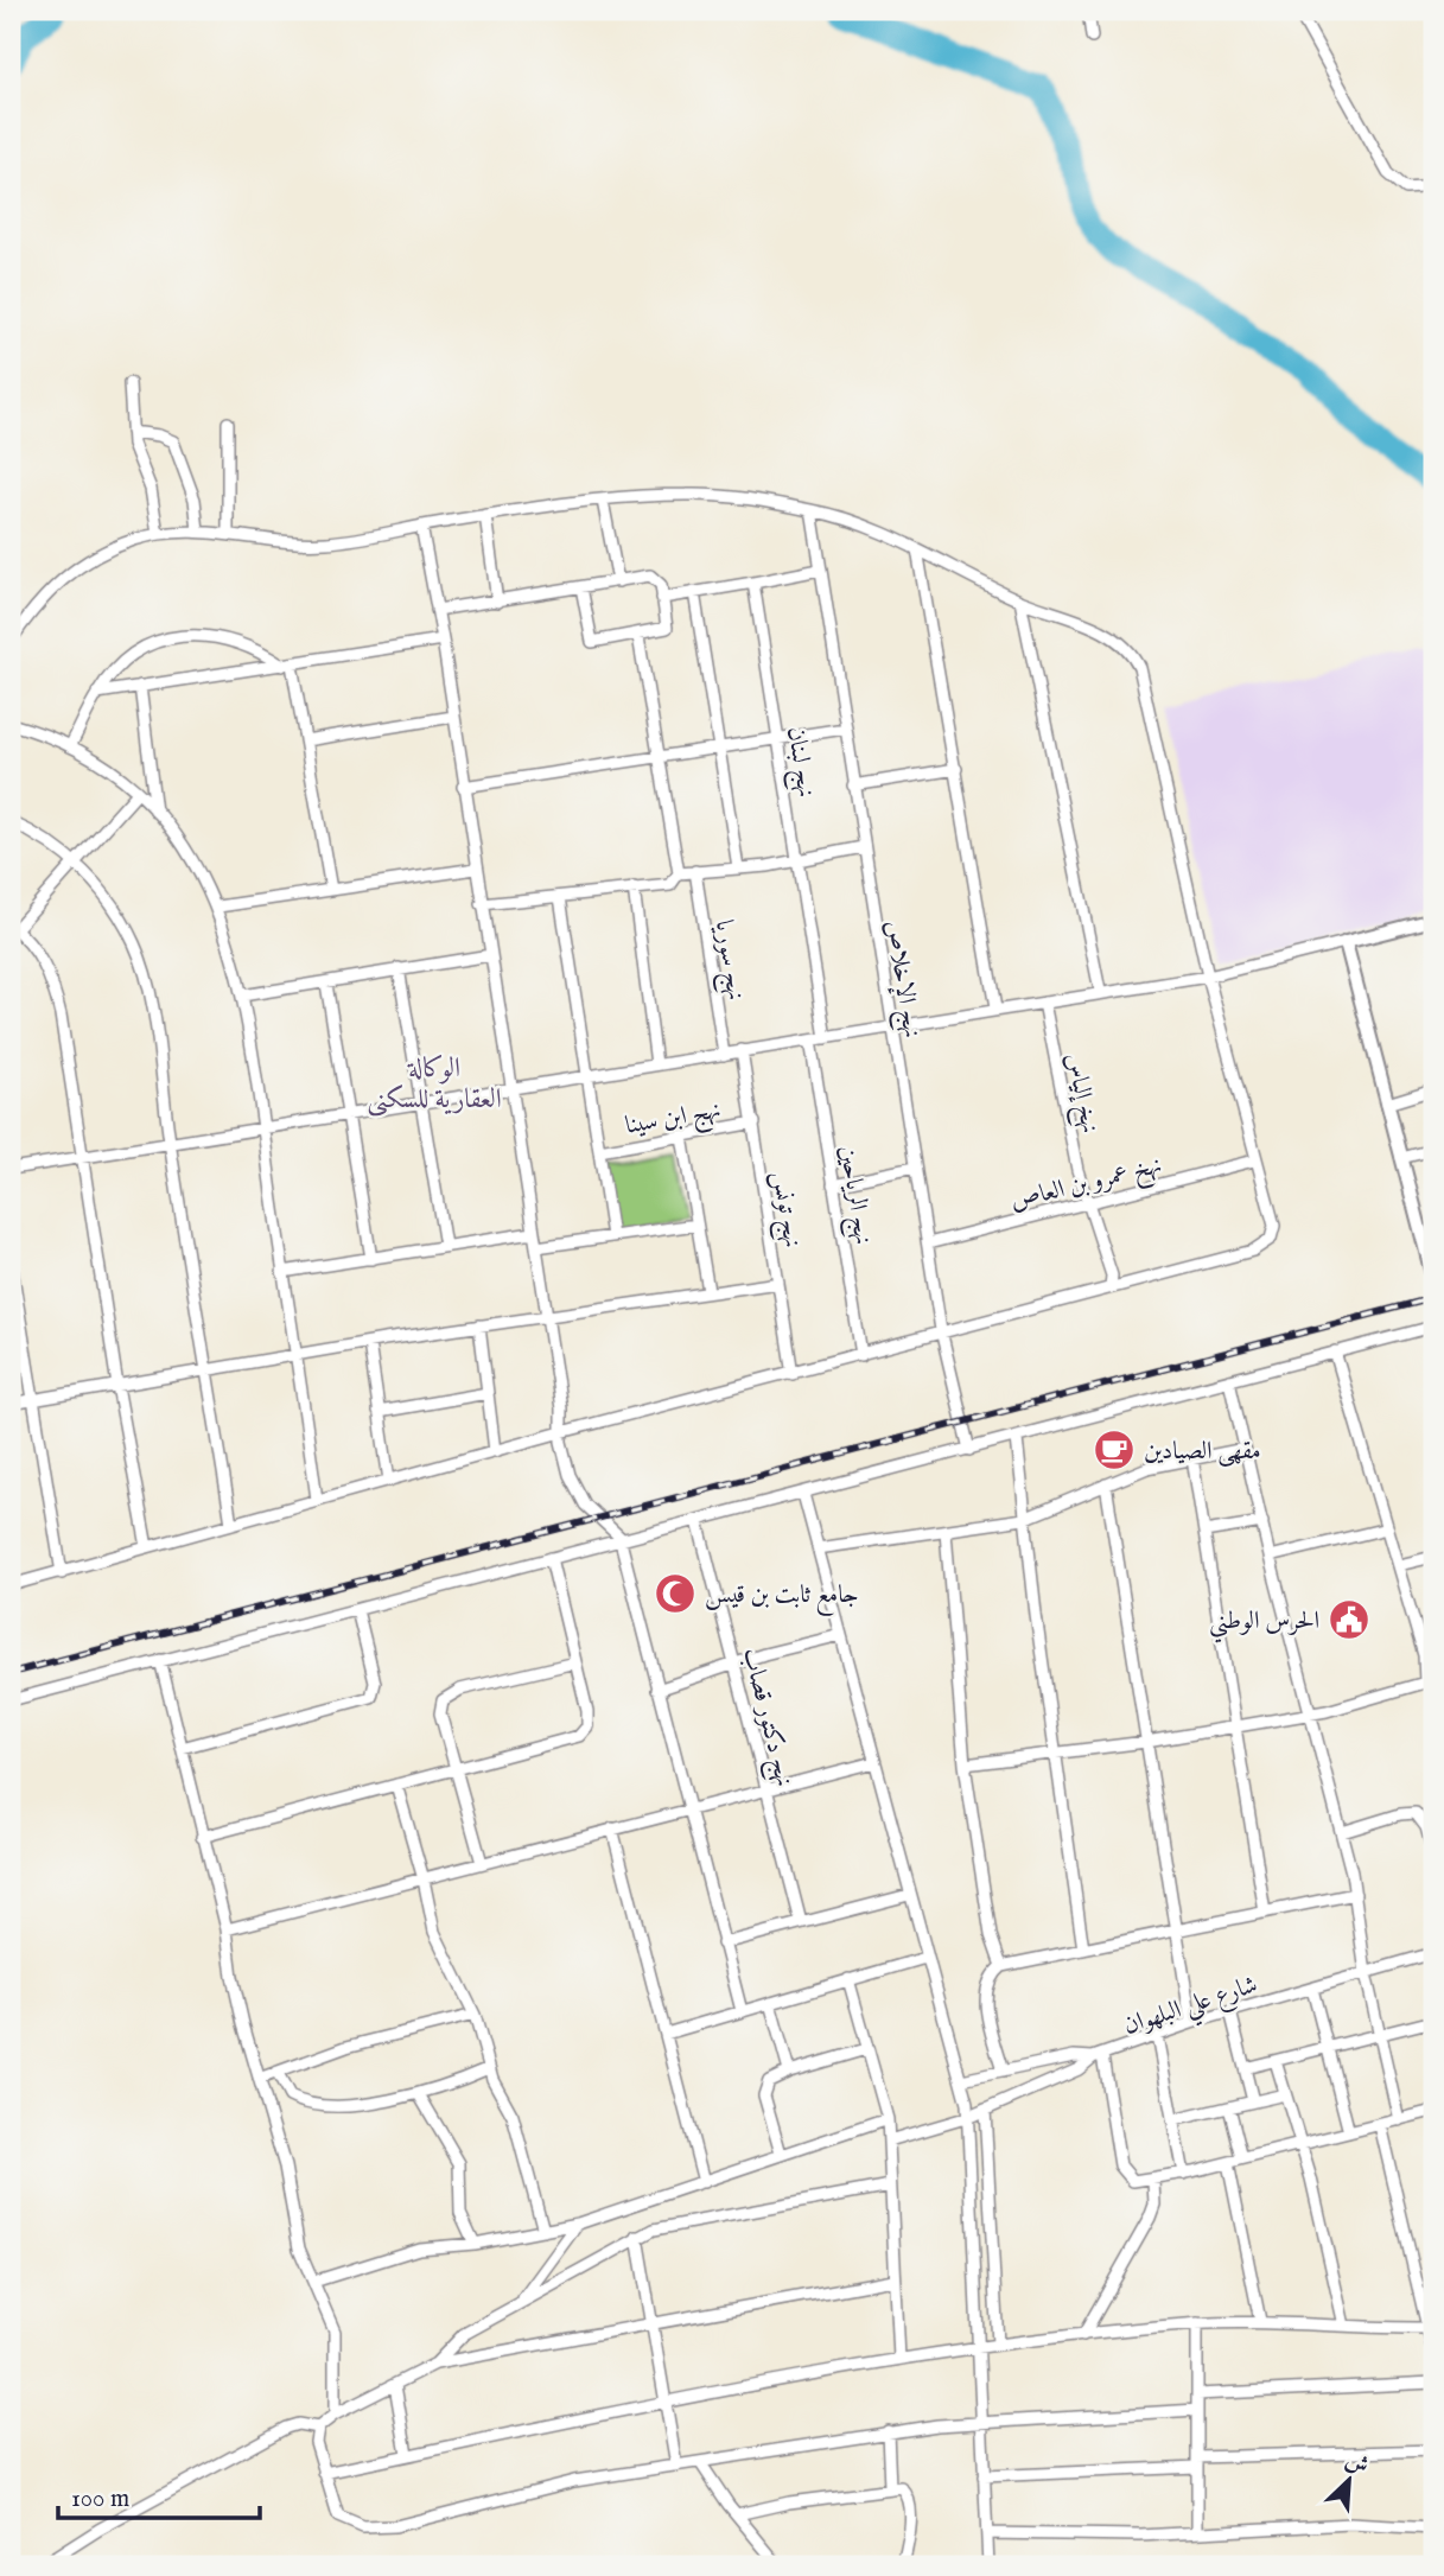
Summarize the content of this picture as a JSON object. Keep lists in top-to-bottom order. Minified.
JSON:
{"streets":{"street":["نهج لبنان","نهج سوريا","نهج الإخلاص","نهخ إلياس","نهج ابن سينا","نهخ عمرو بن العاص","نهج الرياحين","نهج تونس","نهج دكتور قصاب","شارع علي البلهوان"]},"crossings":[["نهج الإخلاص","نهخ عمرو بن العاص"],["نهخ إلياس","نهخ عمرو بن العاص"],["نهج ابن سينا","نهج تونس"]],"districts":["الوكالة العقارية للسكنى"],"places":{"cafe":["مقهى الصيادين"],"mosque":["جامع ثابت بن قیس"],"public building":["الحرس الوطني"]},"scale_bar":"100 m","north":"top right"}
